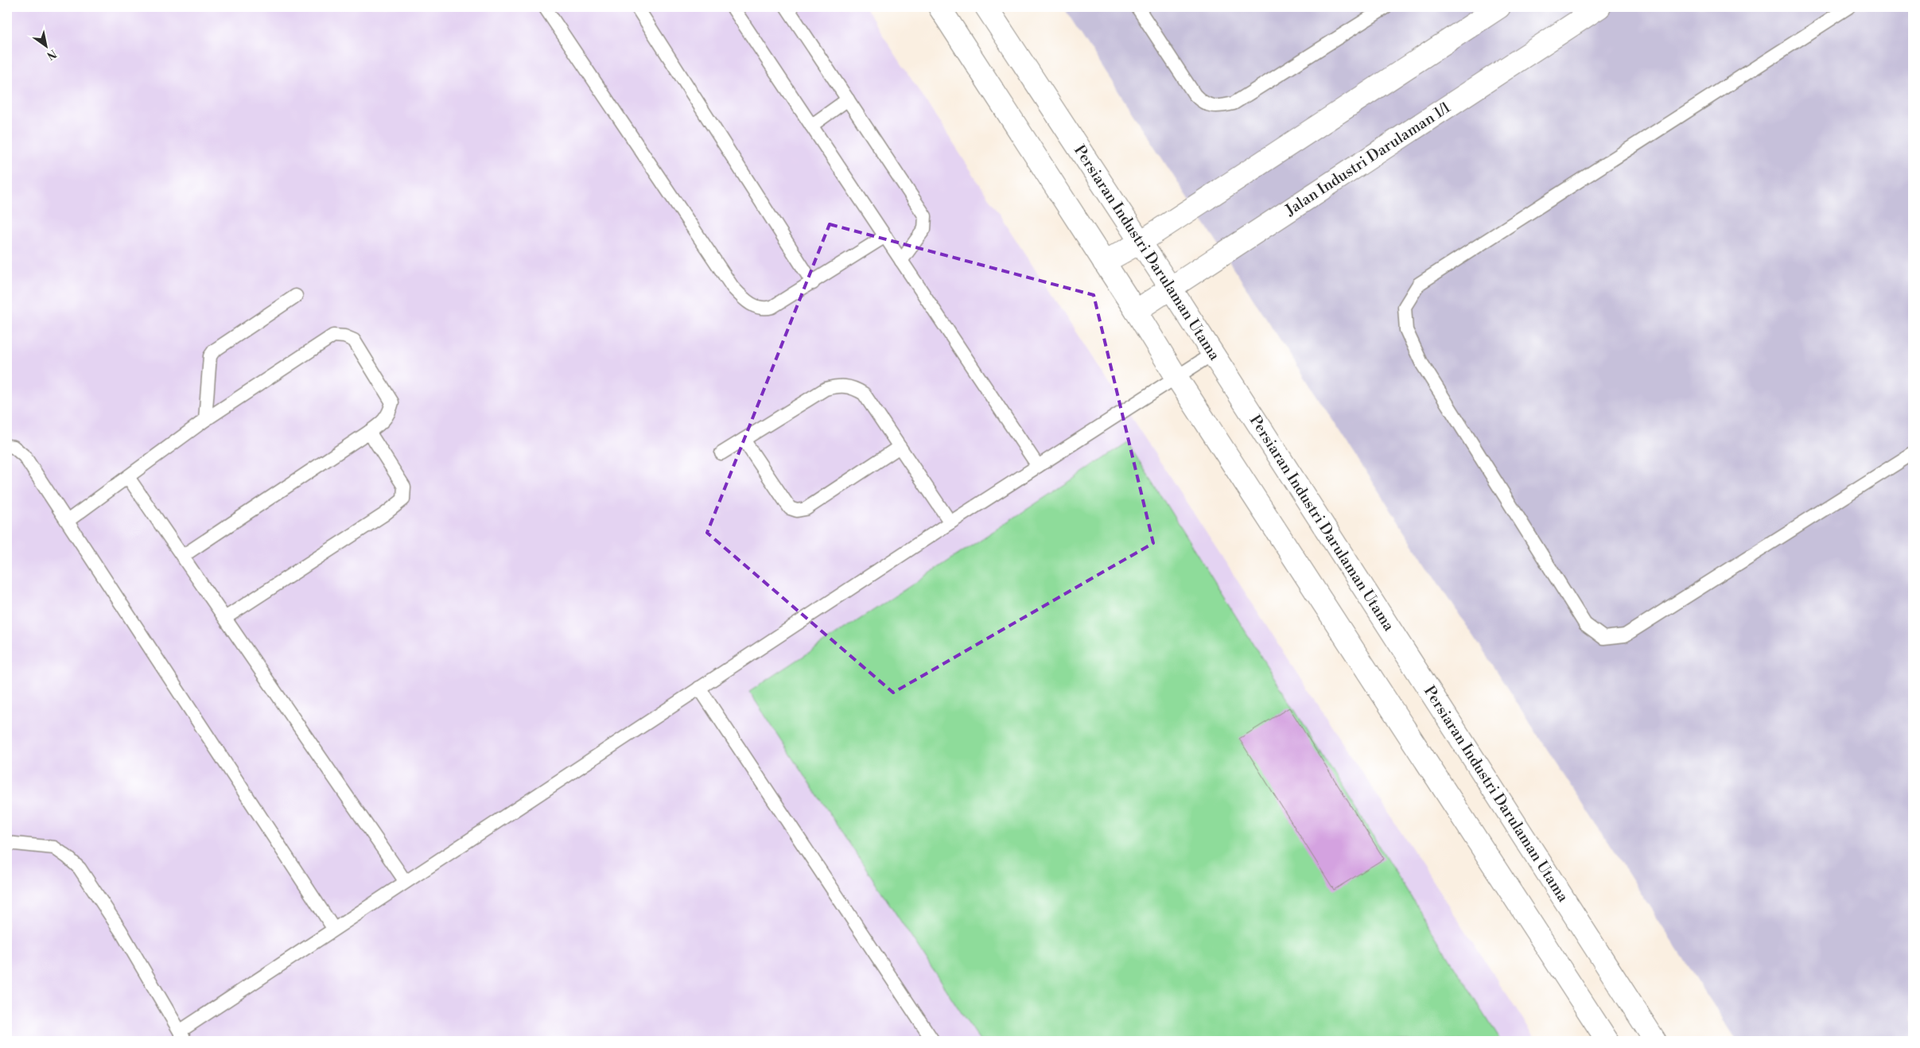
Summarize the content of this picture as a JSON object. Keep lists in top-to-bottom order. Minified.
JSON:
{"streets":{"street":["Jalan Industri Darulaman 1/1","Persiaran Industri Darulaman Utama"]},"crossings":[["Jalan Industri Darulaman 1/1","Persiaran Industri Darulaman Utama"]],"north":"bottom right"}
